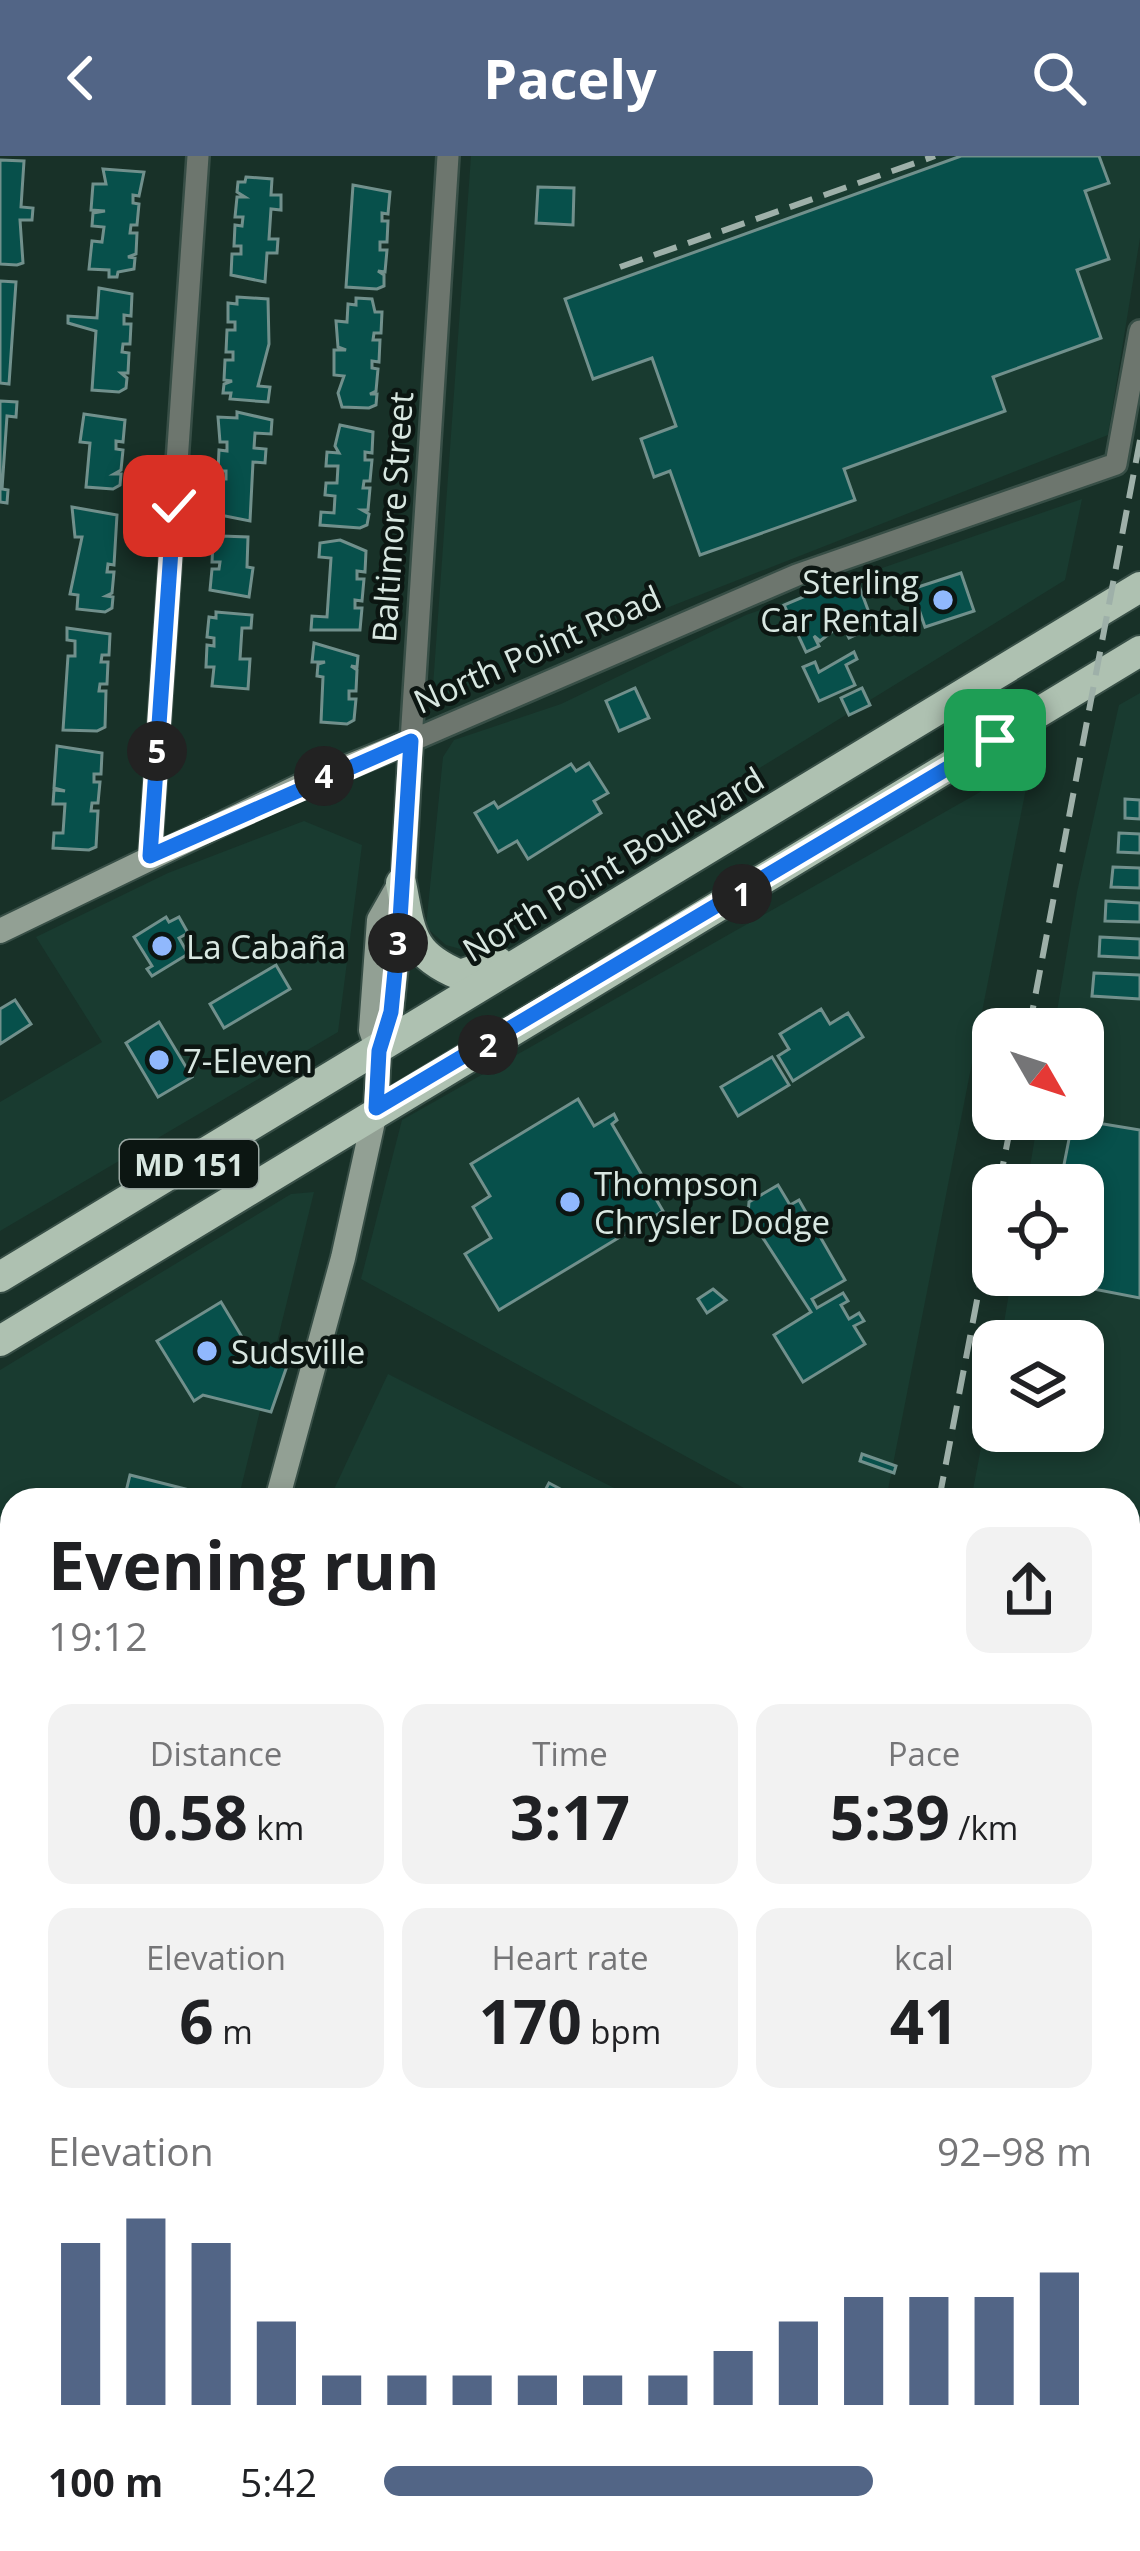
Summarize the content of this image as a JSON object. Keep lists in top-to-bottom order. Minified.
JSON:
{"streets":{"main road":["North Point Boulevard","MD 151"],"street":["Baltimore Street","North Point Road"]},"crossings":[["Baltimore Street","North Point Road"],["Baltimore Street","North Point Boulevard"],["Baltimore Street","MD 151"]],"places":["Sterling Car Rental","La Cabaña","7-Eleven","Thompson Chrysler Dodge","Sudsville"],"north":"bottom right","page":{"header":"Pacely","pins":["5","4","1","3","2"],"heading":["Evening run","19:12"],"stats":[["Distance","0.58 km"],["Time","3:17"],["Pace","5:39 /km"],["Elevation","6 m"],["Heart rate","170 bpm"],["kcal","41"]],"chart":["Elevation","92–98 m"],"list":[{"name":"100 m","note":"5:42"}]}}
